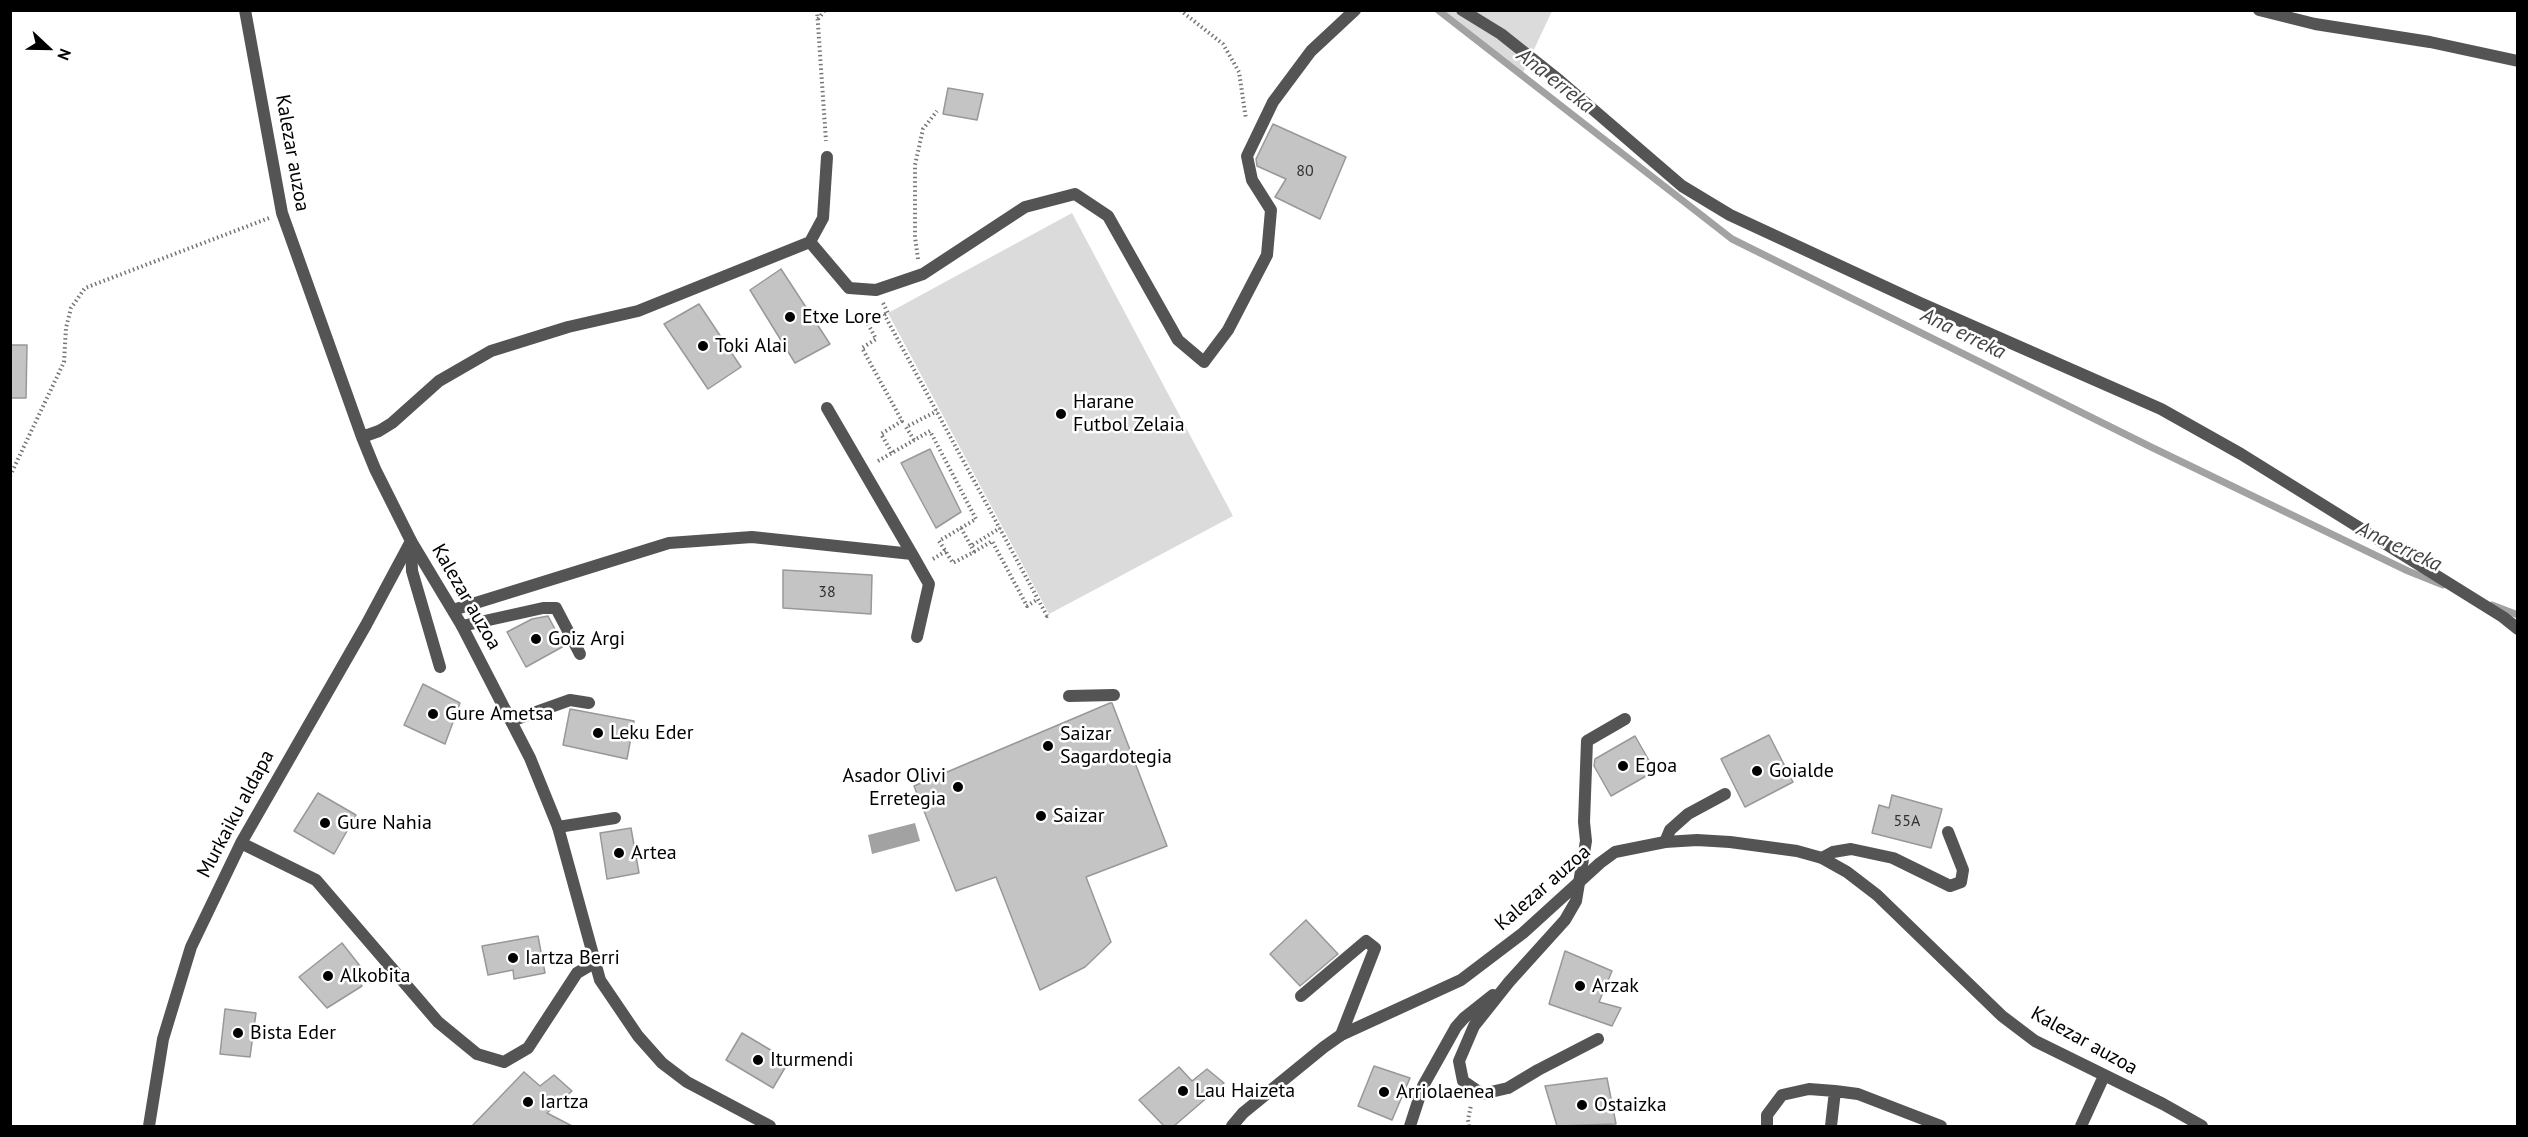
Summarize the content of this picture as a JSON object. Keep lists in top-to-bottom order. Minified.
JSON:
{"streets":{"street":["Kalezar auzoa","Murkaiku aldapa"]},"crossings":[["Kalezar auzoa","Murkaiku aldapa"]],"water":["Ana erreka"],"places":["Etxe Lore","Toki Alai","Harane Futbol Zelaia","Goiz Argi","Gure Ametsa","Leku Eder","Saizar Sagardotegia","Egoa","Goialde","Asador Olivi Erretegia","Saizar","Gure Nahia","Artea","Iartza Berri","Alkobita","Arzak","Bista Eder","Iturmendi","Lau Haizeta","Arriolaenea","Iartza","Ostaizka"],"house_numbers":["80","38","55A"],"north":"right"}
